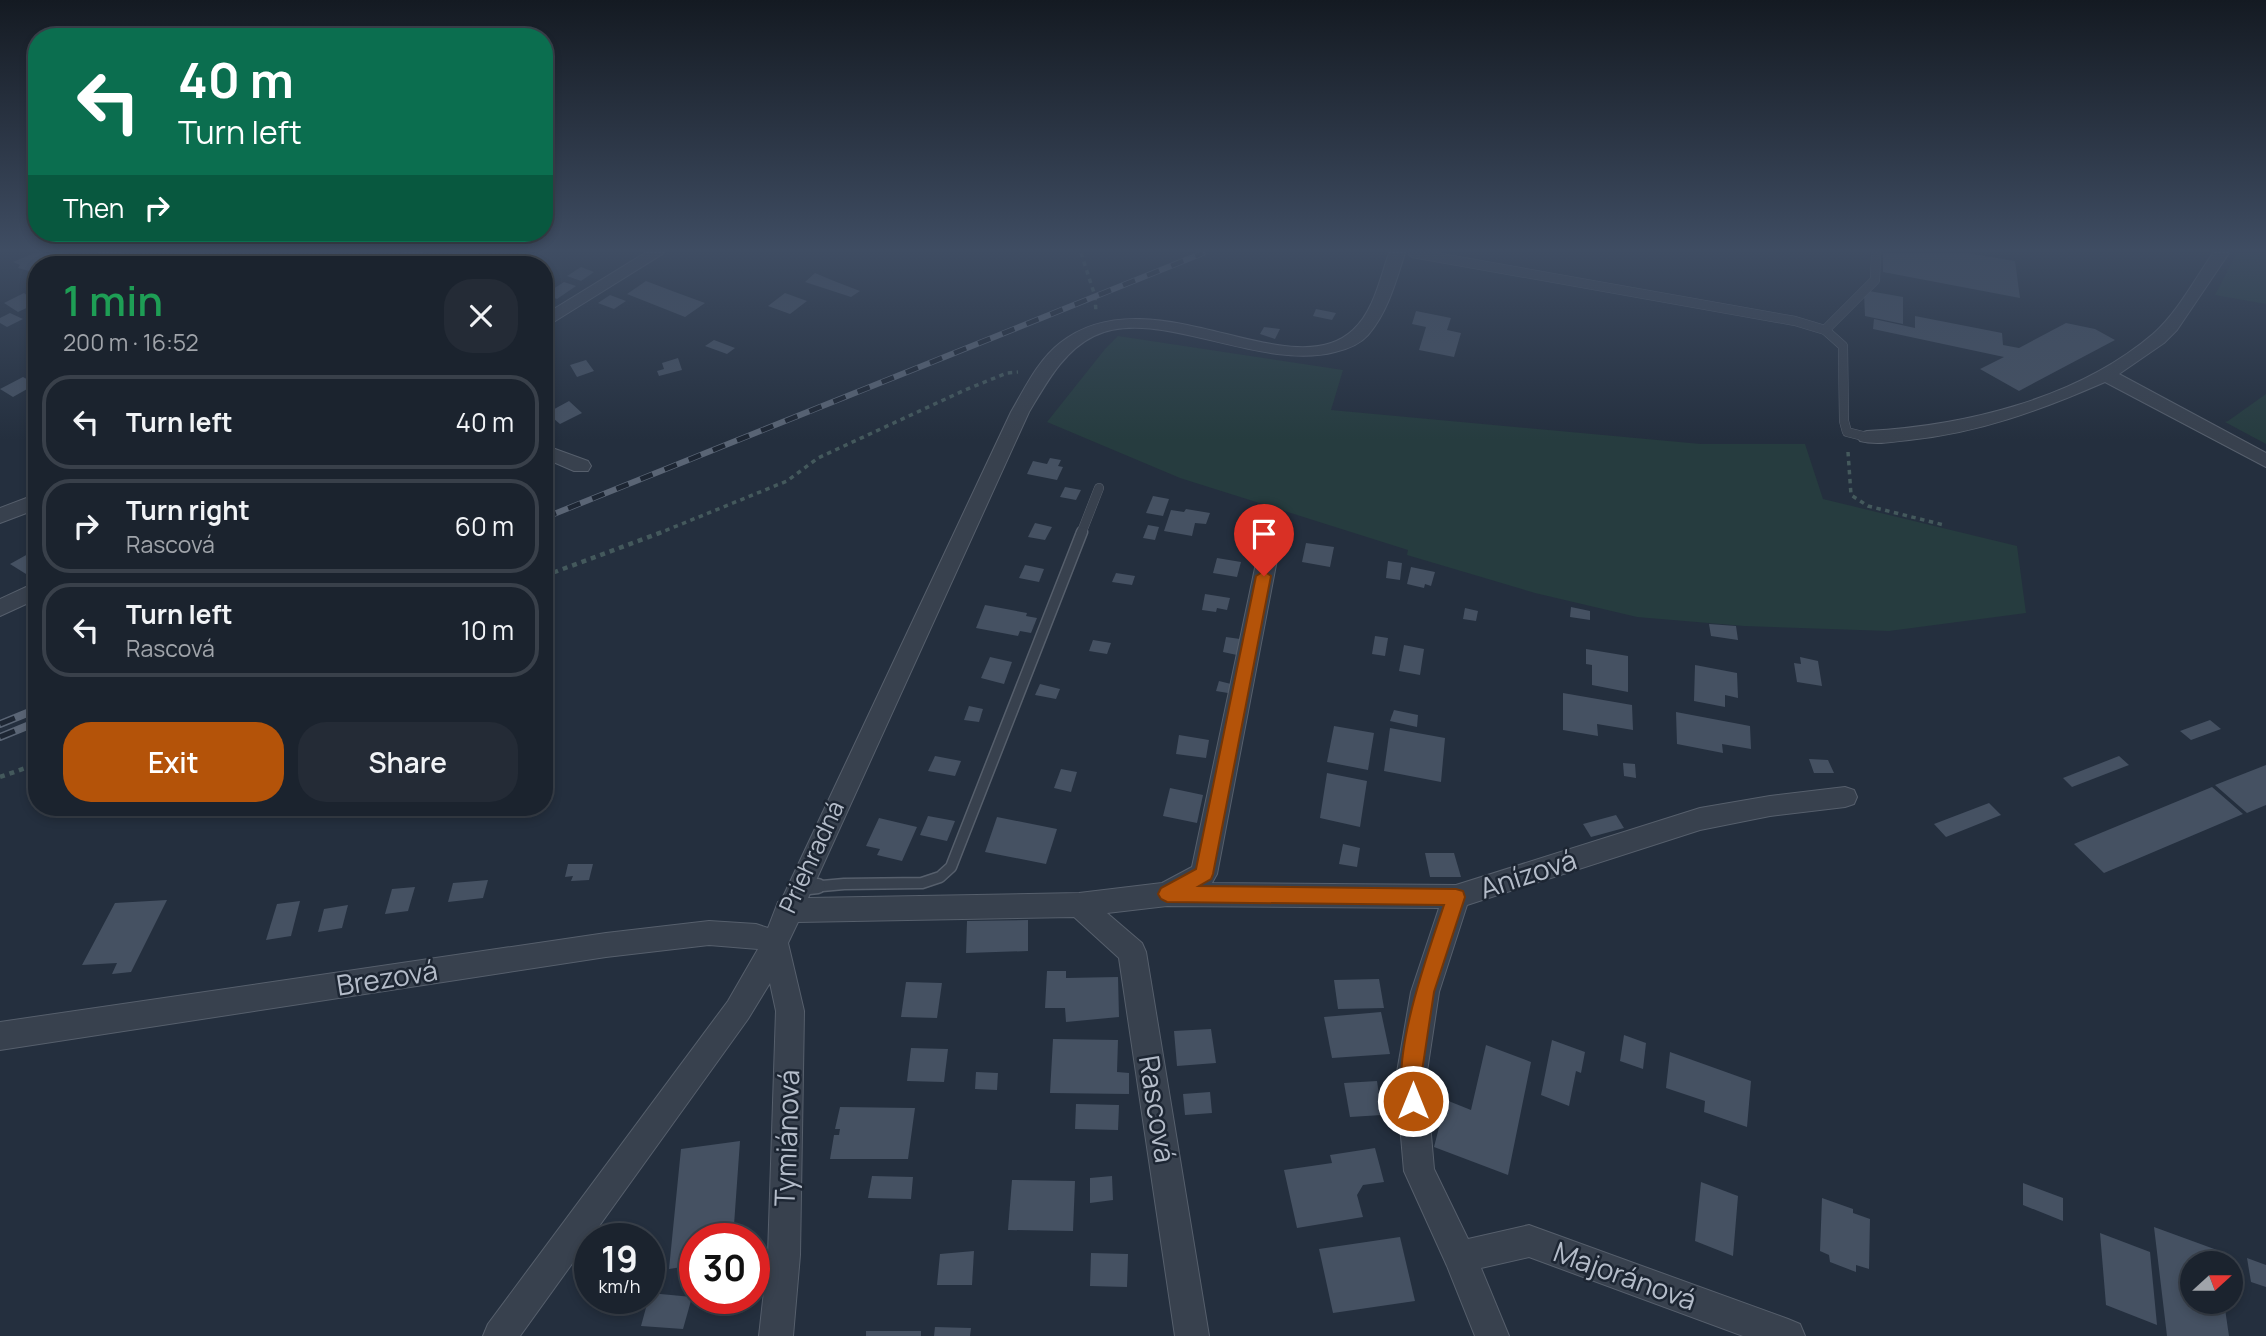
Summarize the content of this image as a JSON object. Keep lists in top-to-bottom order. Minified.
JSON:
{"streets":{"street":["Priehradná","Anízová","Brezová","Rascová","Tymiánová","Majoránová"]},"crossings":[["Priehradná","Brezová"],["Priehradná","Tymiánová"],["Anízová","Majoránová"],["Brezová","Tymiánová"]],"north":"right","page":{"turn":["40 m","Turn left"],"then":"Then","heading":["1 min","200 m · 16:52"],"list":[{"name":"Turn left","value":"40 m"},{"name":"Turn right","note":"Rascová","value":"60 m"},{"name":"Turn left","note":"Rascová","value":"10 m"}],"buttons":["Exit","Share"],"speed":"19 km/h","limit":"30"}}
